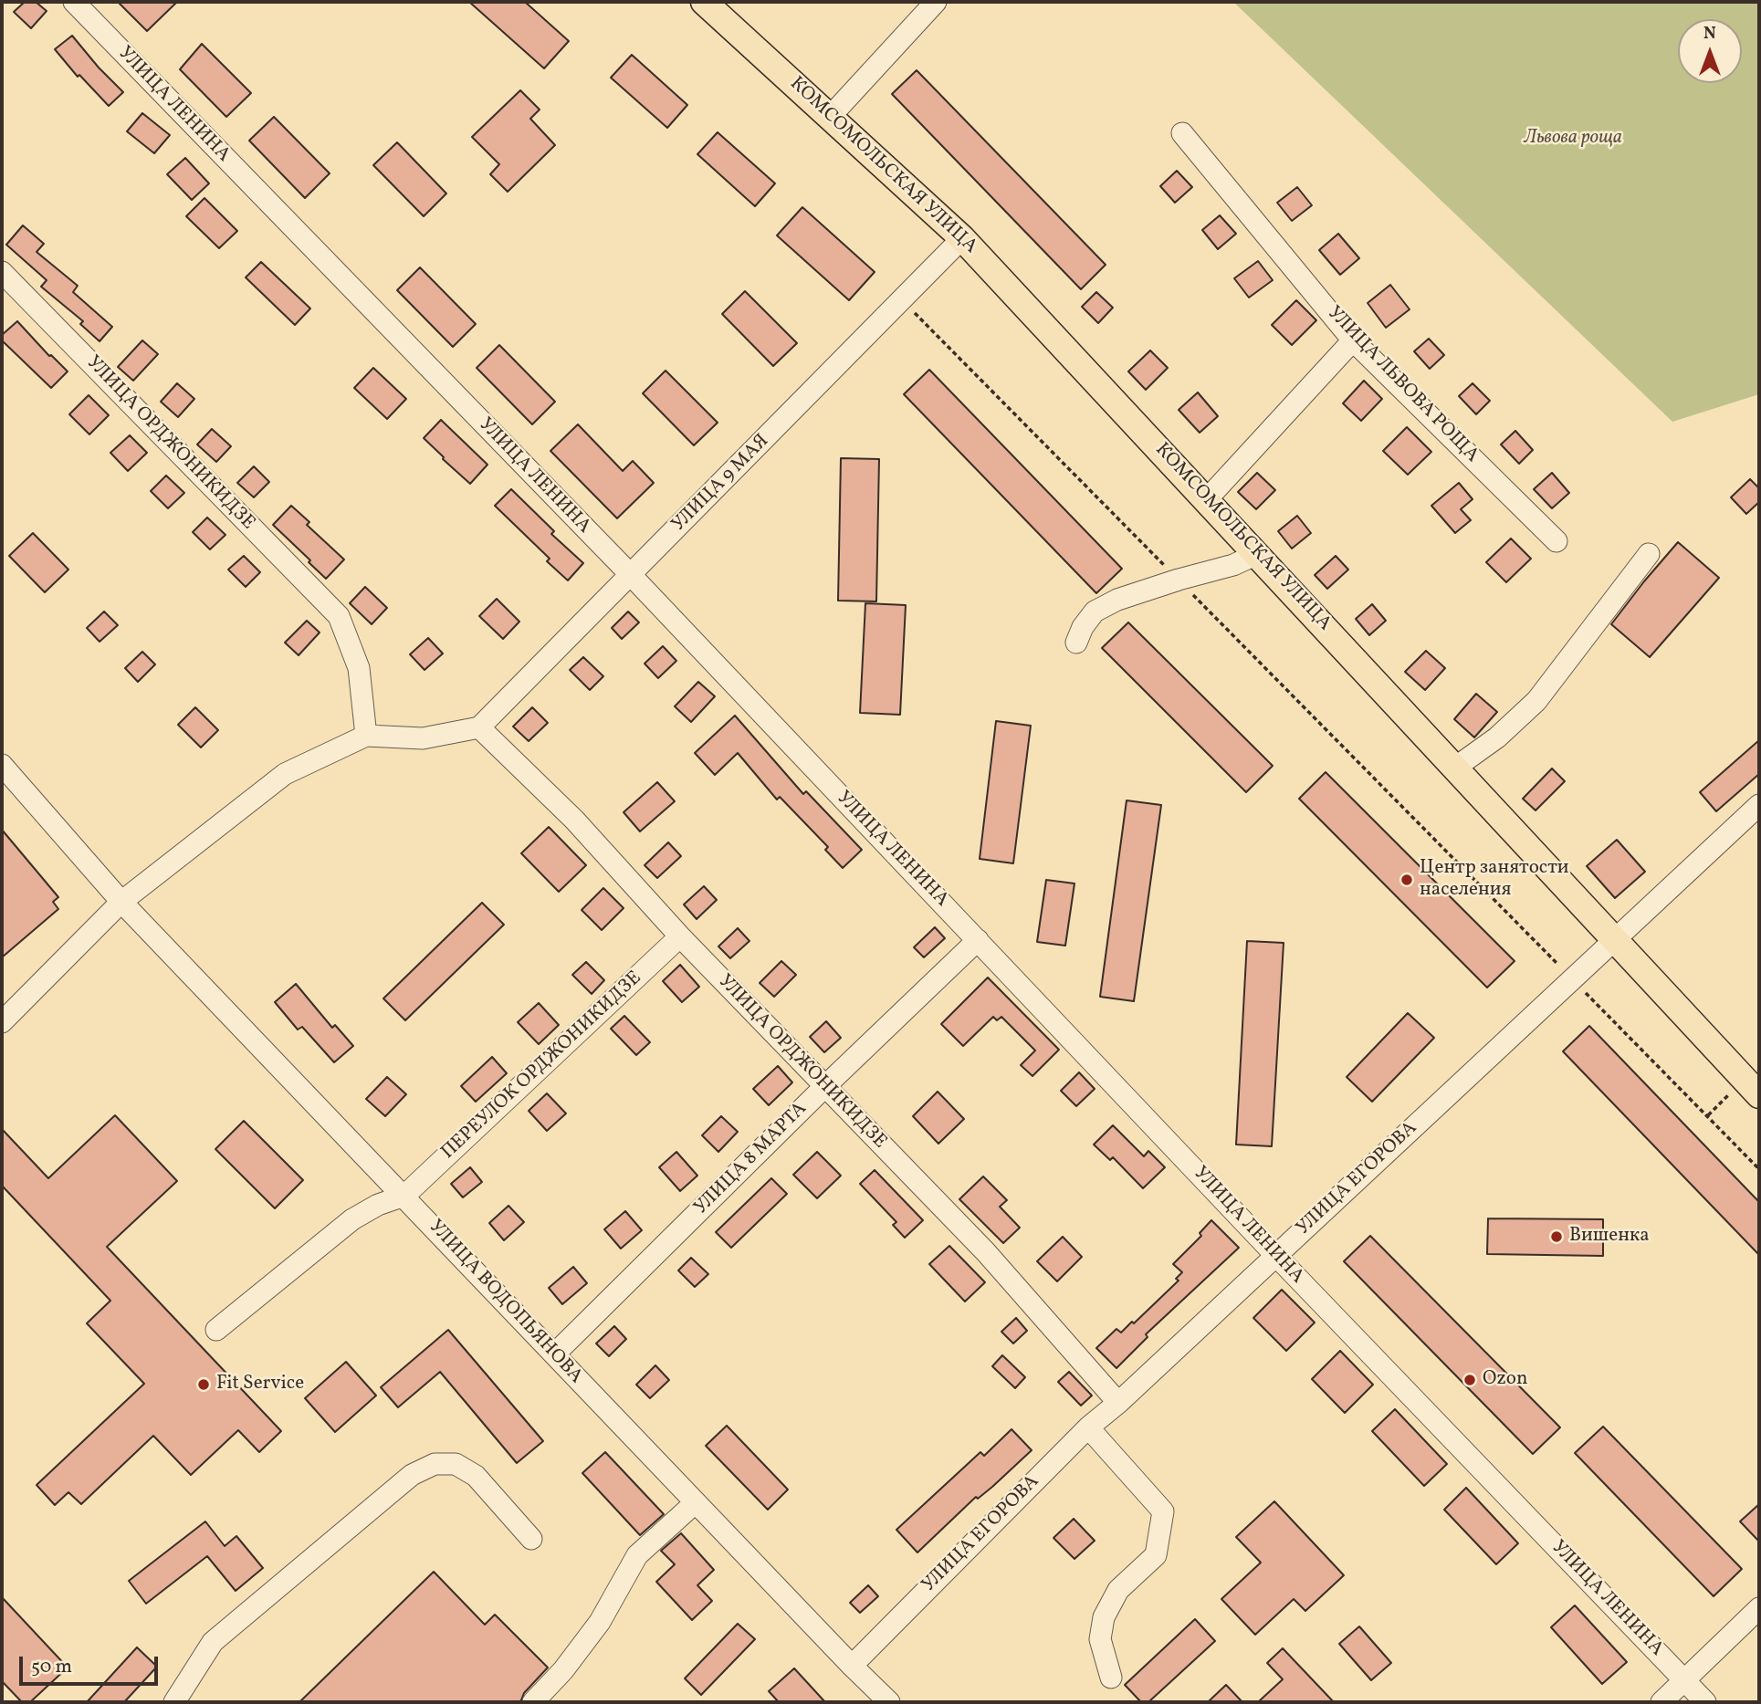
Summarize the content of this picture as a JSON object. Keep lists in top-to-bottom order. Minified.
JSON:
{"streets":{"main road":["КОМСОМОЛЬСКАЯ УЛИЦА"],"street":["УЛИЦА ЛЕНИНА","УЛИЦА ЛЬВОВА РОЩА","УЛИЦА ОРДЖОНИКИДЗЕ","УЛИЦА 9 МАЯ","ПЕРЕУЛОК ОРДЖОНИКИДЗЕ","УЛИЦА 8 МАРТА","УЛИЦА ЕГОРОВА","УЛИЦА ВОДОПЬЯНОВА"]},"crossings":[["УЛИЦА ЛЕНИНА","УЛИЦА 9 МАЯ"],["УЛИЦА ЛЕНИНА","УЛИЦА 8 МАРТА"],["УЛИЦА ЛЕНИНА","УЛИЦА ЕГОРОВА"],["КОМСОМОЛЬСКАЯ УЛИЦА","УЛИЦА 9 МАЯ"],["КОМСОМОЛЬСКАЯ УЛИЦА","УЛИЦА ЕГОРОВА"],["УЛИЦА ОРДЖОНИКИДЗЕ","УЛИЦА 9 МАЯ"],["УЛИЦА ОРДЖОНИКИДЗЕ","ПЕРЕУЛОК ОРДЖОНИКИДЗЕ"],["УЛИЦА ОРДЖОНИКИДЗЕ","УЛИЦА 8 МАРТА"],["УЛИЦА ОРДЖОНИКИДЗЕ","УЛИЦА ЕГОРОВА"],["ПЕРЕУЛОК ОРДЖОНИКИДЗЕ","УЛИЦА ВОДОПЬЯНОВА"],["УЛИЦА 8 МАРТА","УЛИЦА ВОДОПЬЯНОВА"],["УЛИЦА ЕГОРОВА","УЛИЦА ВОДОПЬЯНОВА"]],"parks":["Львова роща"],"places":["Центр занятости населения","Вишенка","Ozon","Fit Service"],"scale_bar":"50 m","north":"top"}
